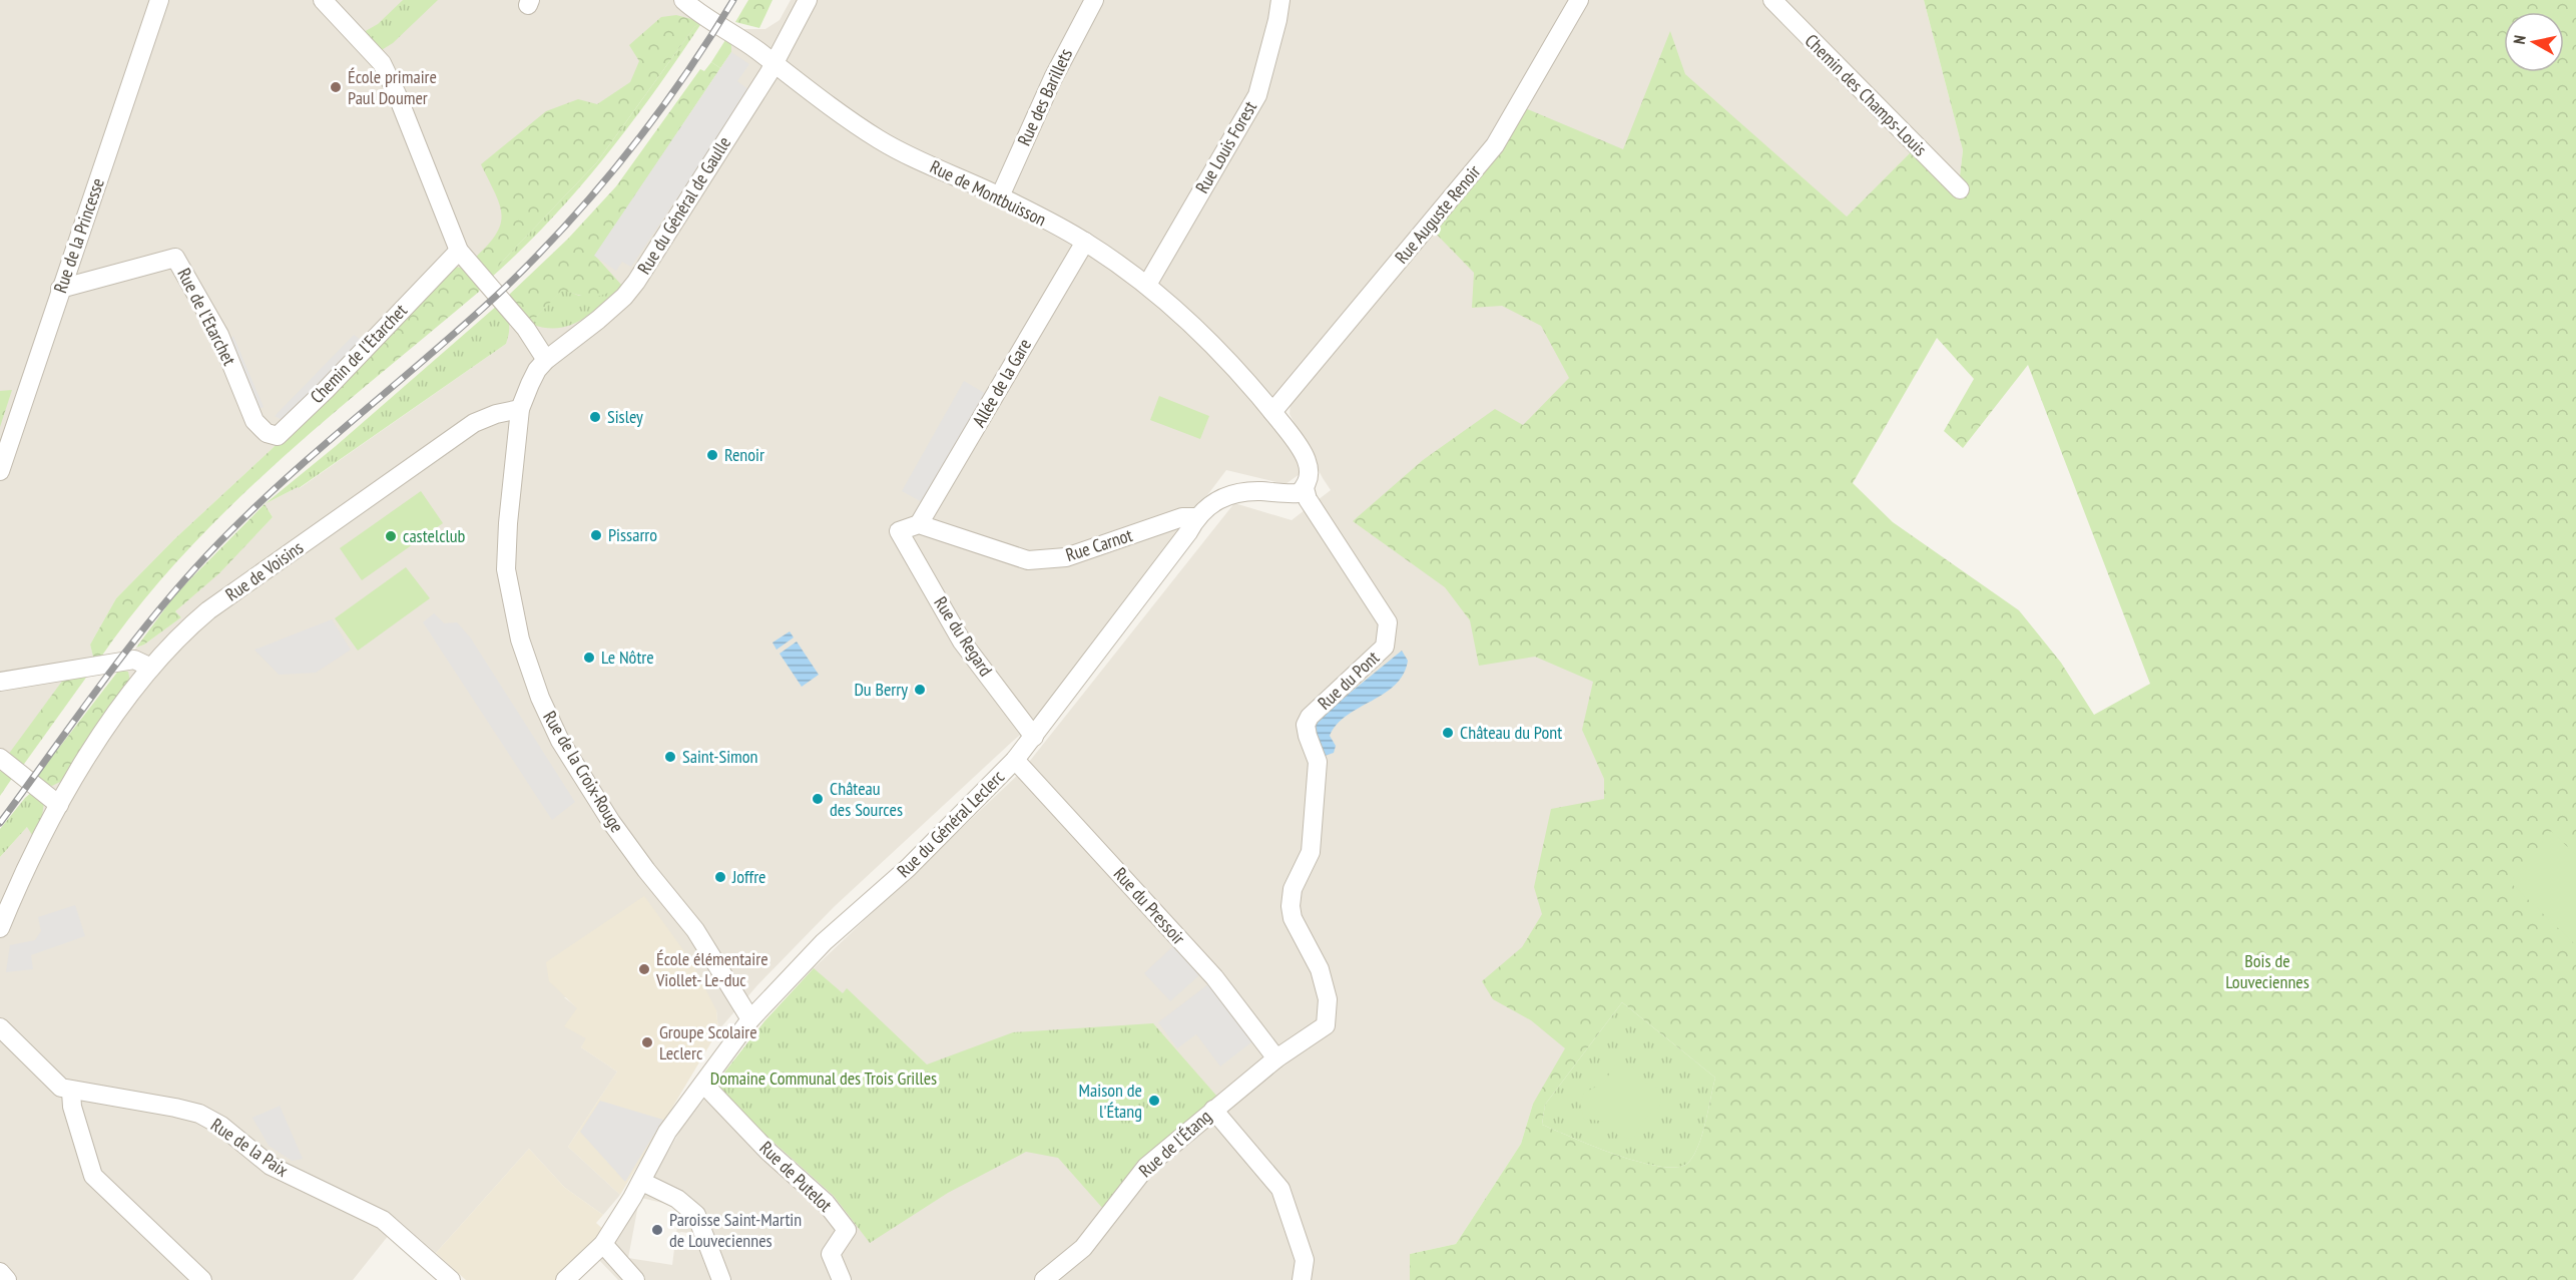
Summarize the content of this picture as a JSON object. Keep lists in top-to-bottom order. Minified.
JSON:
{"streets":{"street":["Chemin des Champs-Louis","Rue des Barillets","Rue Louis Forest","Rue de Montbuisson","Rue du Général de Gaulle","Rue Auguste Renoir","Rue de la Princesse","Rue de l'Etarchet","Chemin de l'Etarchet","Allée de la Gare","Rue Carnot","Rue de Voisins","Rue du Regard","Rue du Pont","Rue de la Croix-Rouge","Rue du Général Leclerc","Rue du Pressoir","Rue de l'Étang","Rue de la Paix","Rue de Putelot"]},"crossings":[["Rue des Barillets","Rue de Montbuisson"],["Rue Louis Forest","Rue de Montbuisson"],["Rue de Montbuisson","Rue du Général de Gaulle"],["Rue de Montbuisson","Rue Auguste Renoir"],["Rue de Montbuisson","Allée de la Gare"],["Rue du Général de Gaulle","Rue de la Croix-Rouge"],["Rue de la Princesse","Rue de l'Etarchet"],["Rue de l'Etarchet","Chemin de l'Etarchet"],["Allée de la Gare","Rue Carnot"],["Allée de la Gare","Rue du Regard"],["Rue Carnot","Rue du Regard"],["Rue Carnot","Rue du Général Leclerc"],["Rue de Voisins","Rue de la Croix-Rouge"],["Rue du Regard","Rue du Général Leclerc"],["Rue du Pont","Rue du Général Leclerc"],["Rue du Pont","Rue de l'Étang"],["Rue de la Croix-Rouge","Rue du Général Leclerc"],["Rue du Général Leclerc","Rue du Pressoir"],["Rue du Général Leclerc","Rue de Putelot"],["Rue du Pressoir","Rue de l'Étang"]],"parks":["Bois de Louveciennes","Domaine Communal des Trois Grilles"],"places":["École primaire Paul Doumer","Sisley","Renoir","Pissarro","castelclub","Le Nôtre","Du Berry","Château du Pont","Saint-Simon","Château des Sources","Joffre","École élémentaire Viollet- Le-duc","Groupe Scolaire Leclerc","Maison de l'Étang","Paroisse Saint-Martin de Louveciennes"],"north":"left"}
